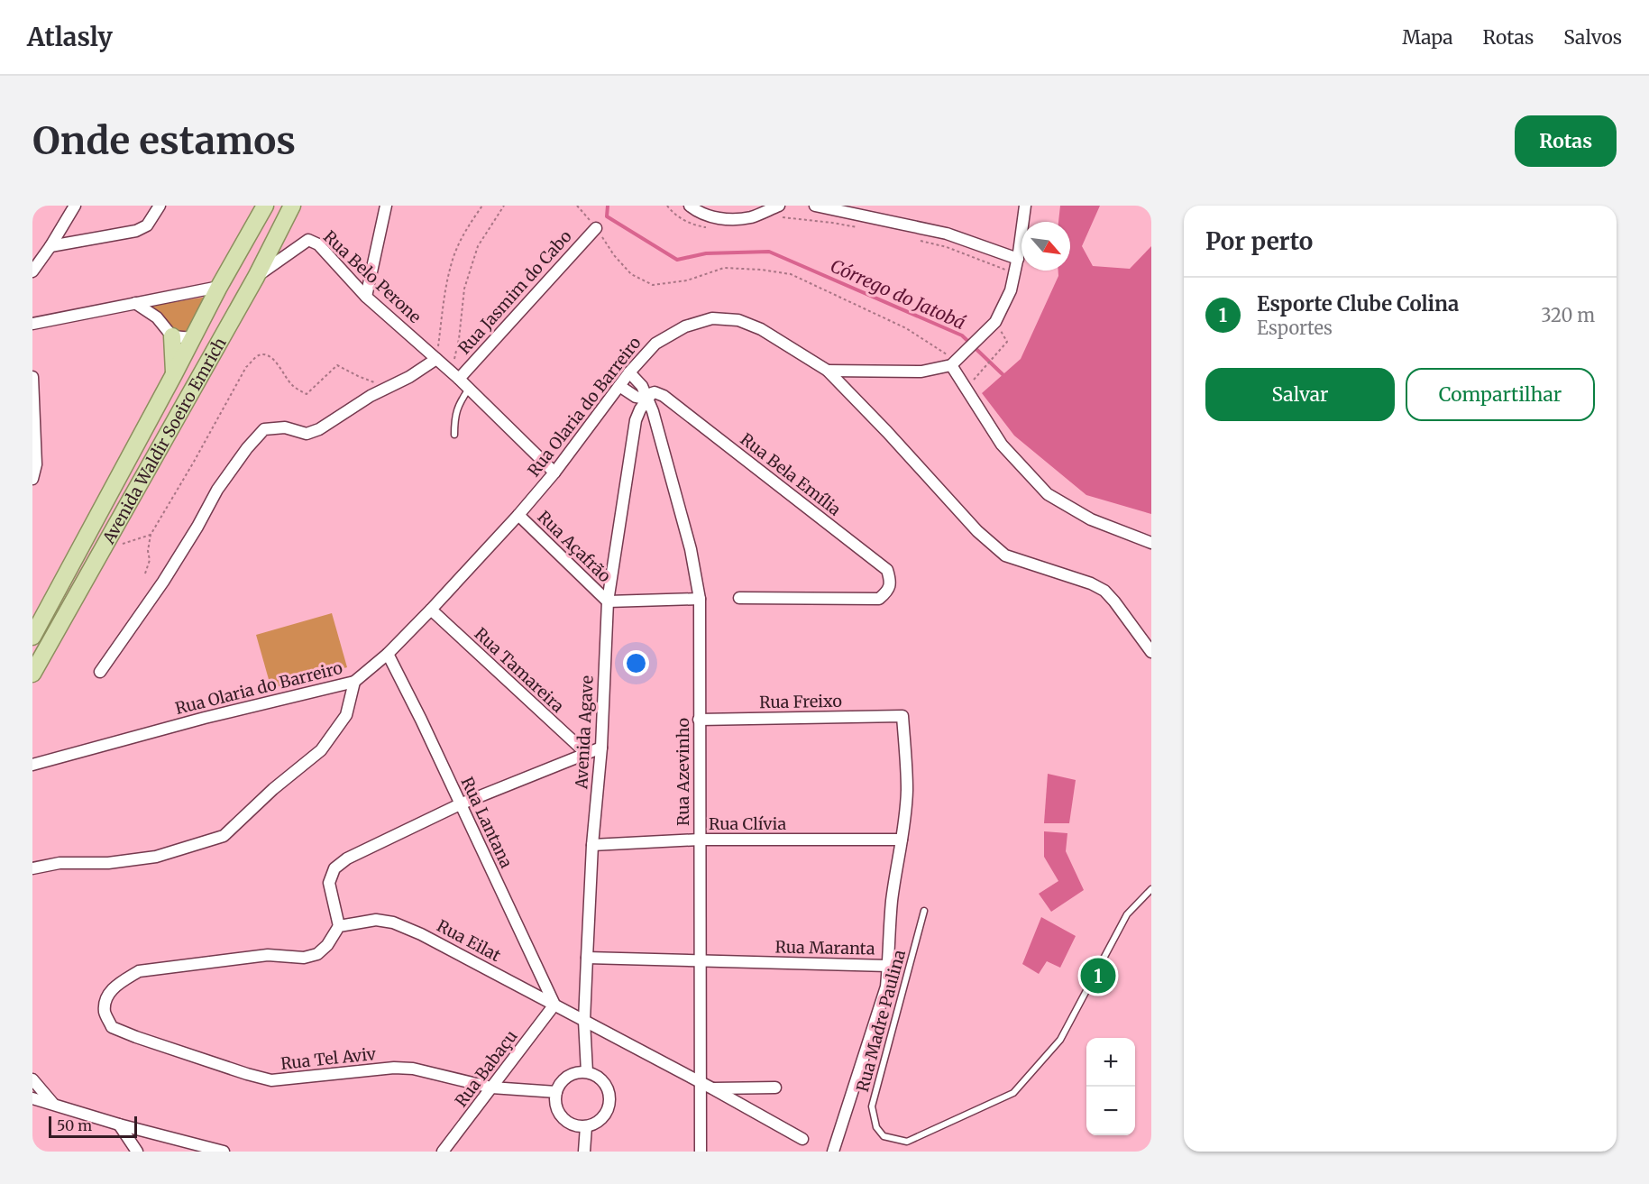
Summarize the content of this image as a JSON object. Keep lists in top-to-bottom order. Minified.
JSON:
{"streets":{"main road":["Avenida Waldir Soeiro Emrich"],"street":["Rua Belo Perone","Rua Jasmim do Cabo","Rua Olaria do Barreiro","Rua Bela Emília","Rua Açafrão","Rua Tamareira","Rua Freixo","Avenida Agave","Rua Azevinho","Rua Lantana","Rua Clívia","Rua Eilat","Rua Maranta","Rua Tel Aviv","Rua Babaçu"],"lane":["Rua Madre Paulina"]},"crossings":[["Rua Belo Perone","Rua Jasmim do Cabo"],["Rua Belo Perone","Rua Olaria do Barreiro"],["Rua Belo Perone","Avenida Waldir Soeiro Emrich"],["Rua Olaria do Barreiro","Rua Açafrão"],["Rua Olaria do Barreiro","Rua Tamareira"],["Rua Olaria do Barreiro","Rua Azevinho"],["Rua Olaria do Barreiro","Rua Lantana"],["Rua Bela Emília","Avenida Agave"],["Rua Bela Emília","Rua Azevinho"],["Rua Açafrão","Avenida Agave"],["Rua Freixo","Rua Azevinho"],["Rua Freixo","Rua Maranta"],["Avenida Agave","Rua Azevinho"],["Avenida Agave","Rua Clívia"],["Avenida Agave","Rua Eilat"],["Avenida Agave","Rua Maranta"],["Avenida Agave","Rua Tel Aviv"],["Rua Azevinho","Rua Clívia"],["Rua Azevinho","Rua Eilat"],["Rua Azevinho","Rua Maranta"],["Rua Lantana","Rua Eilat"],["Rua Lantana","Rua Babaçu"],["Rua Clívia","Rua Maranta"],["Rua Eilat","Rua Tel Aviv"],["Rua Eilat","Rua Babaçu"],["Rua Tel Aviv","Rua Babaçu"]],"water":["Córrego do Jatobá"],"scale_bar":"50 m","north":"bottom right","page":{"header":"Atlasly","nav":["Mapa","Rotas","Salvos"],"buttons":["Rotas",["Salvar","Compartilhar"]],"title":"Onde estamos","heading":"Por perto","list":[{"mark":"1","name":"Esporte Clube Colina","note":"Esportes","value":"320 m"}],"pins":"1","map_buttons":["+","−"],"scale":"50 m"}}
